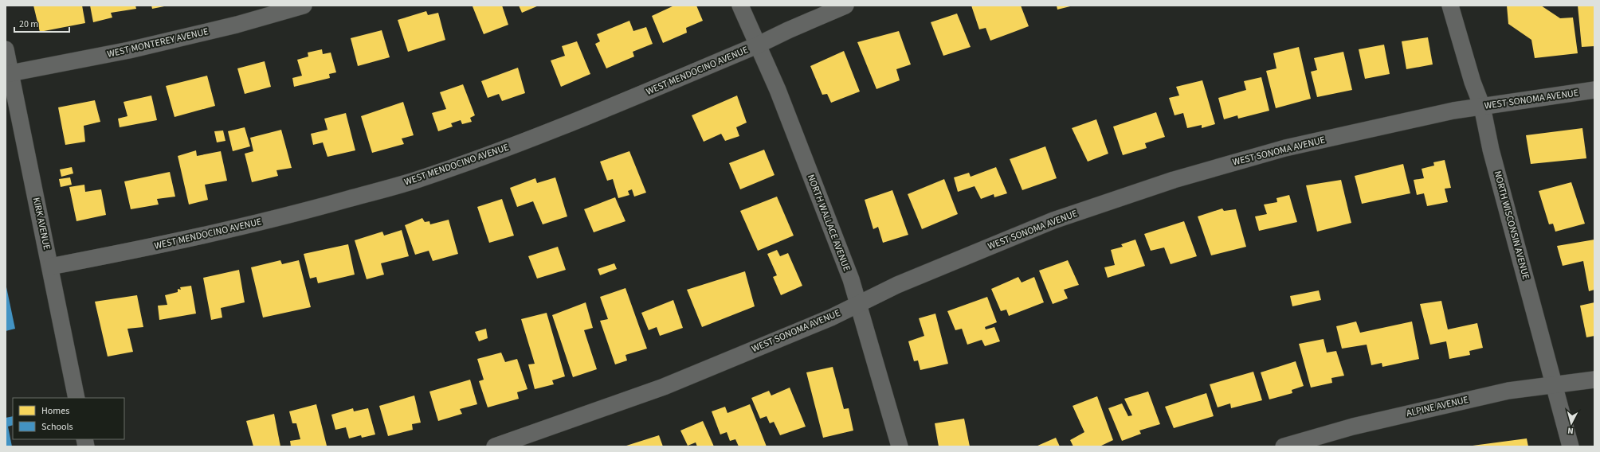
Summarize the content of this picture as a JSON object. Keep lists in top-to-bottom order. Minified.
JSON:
{"streets":{"street":["WEST MONTEREY AVENUE","WEST MENDOCINO AVENUE","WEST SONOMA AVENUE","NORTH WALLACE AVENUE","KIRK AVENUE","NORTH WISCONSIN AVENUE","ALPINE AVENUE"]},"crossings":[["WEST MONTEREY AVENUE","KIRK AVENUE"],["WEST MENDOCINO AVENUE","NORTH WALLACE AVENUE"],["WEST MENDOCINO AVENUE","KIRK AVENUE"],["WEST SONOMA AVENUE","NORTH WALLACE AVENUE"],["WEST SONOMA AVENUE","NORTH WISCONSIN AVENUE"],["NORTH WISCONSIN AVENUE","ALPINE AVENUE"]],"legend":["Homes","Schools"],"scale_bar":"20 m","north":"bottom"}
